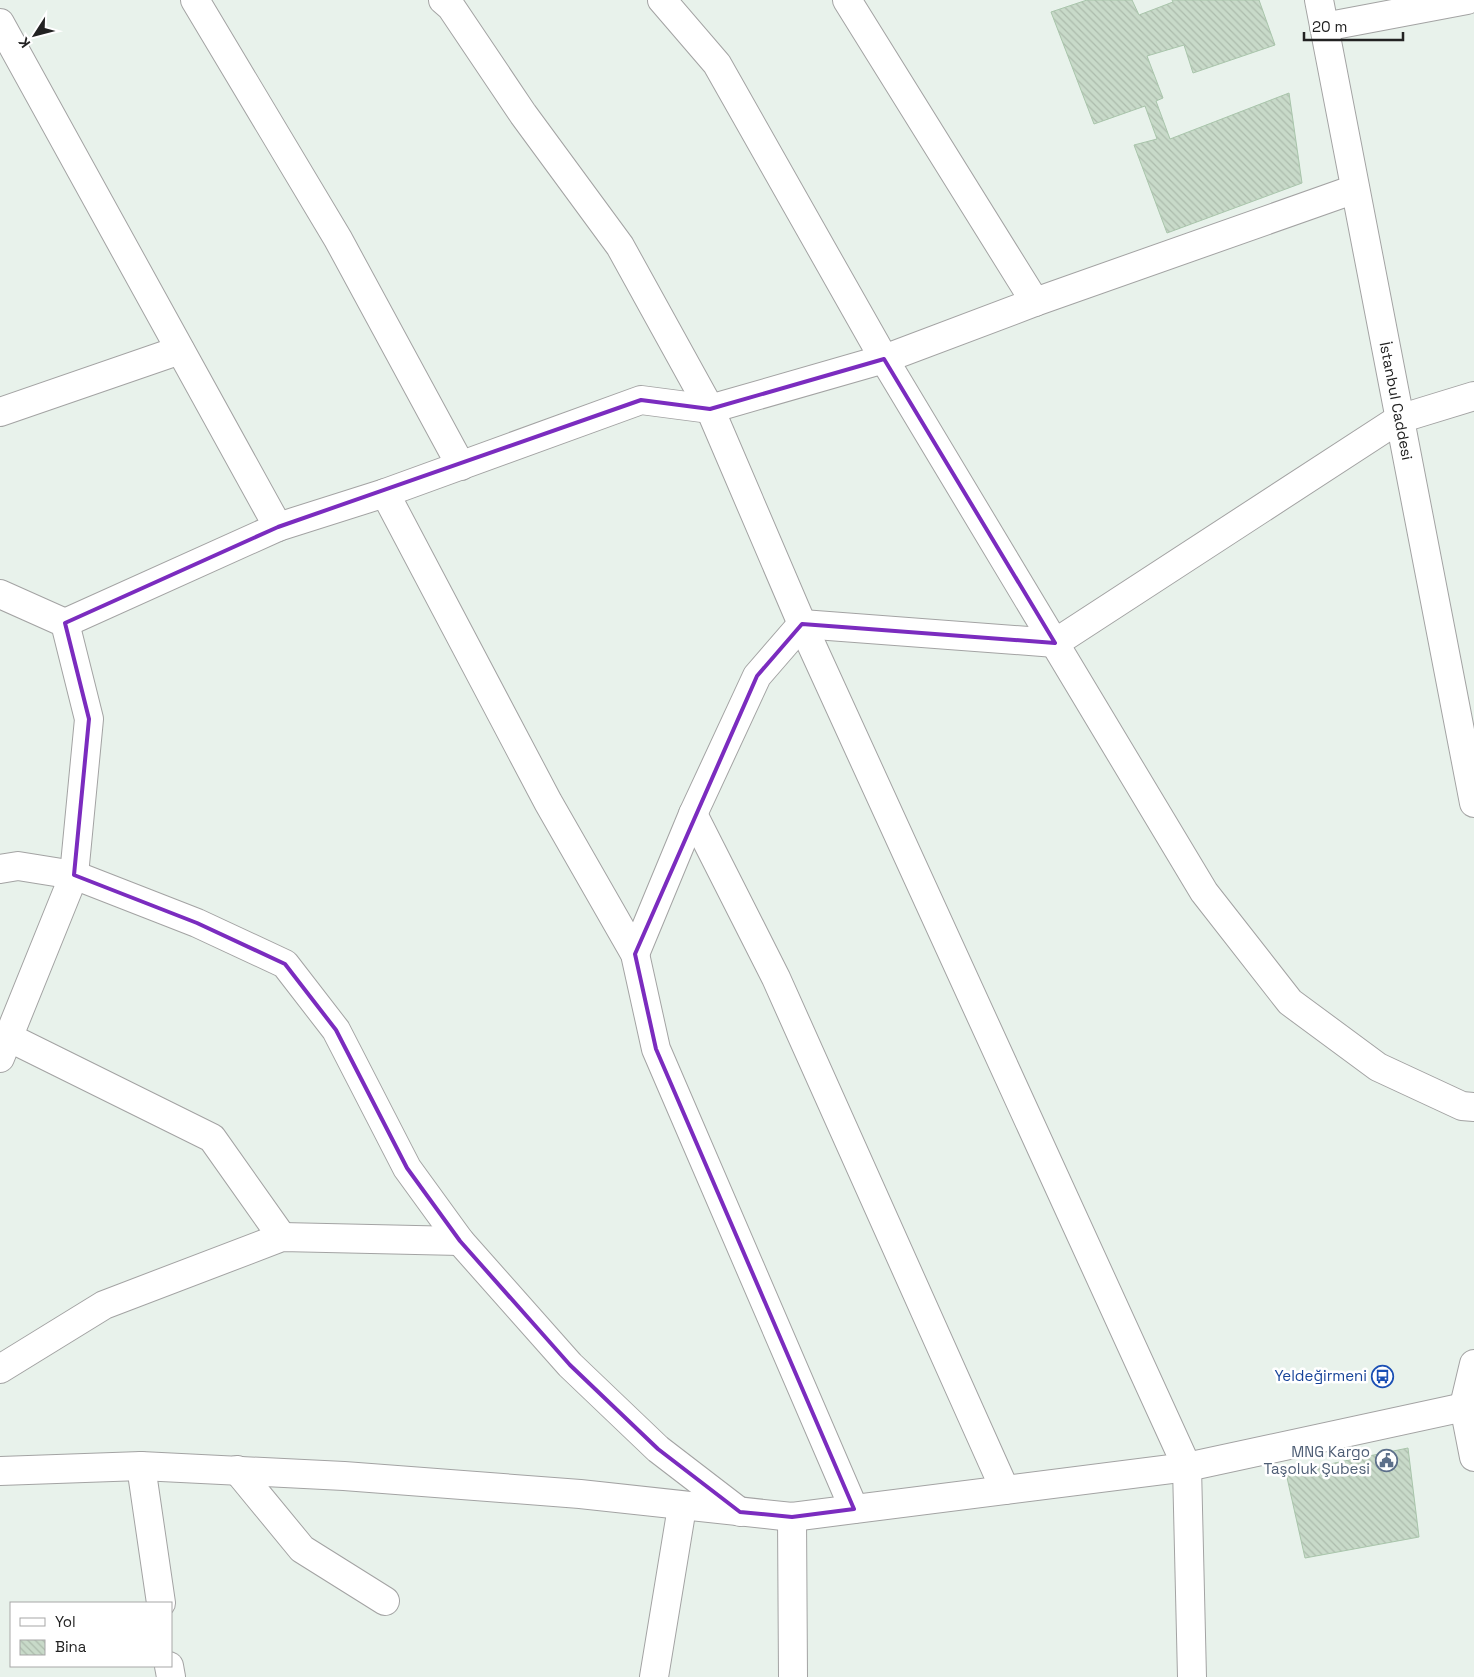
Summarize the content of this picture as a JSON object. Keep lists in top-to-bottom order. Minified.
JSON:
{"streets":{"street":["İstanbul Caddesi"]},"places":{"bus stop":["Yeldeğirmeni"],"public building":["MNG Kargo Taşoluk Şubesi"]},"legend":["Yol","Bina"],"scale_bar":"20 m","north":"bottom left"}
